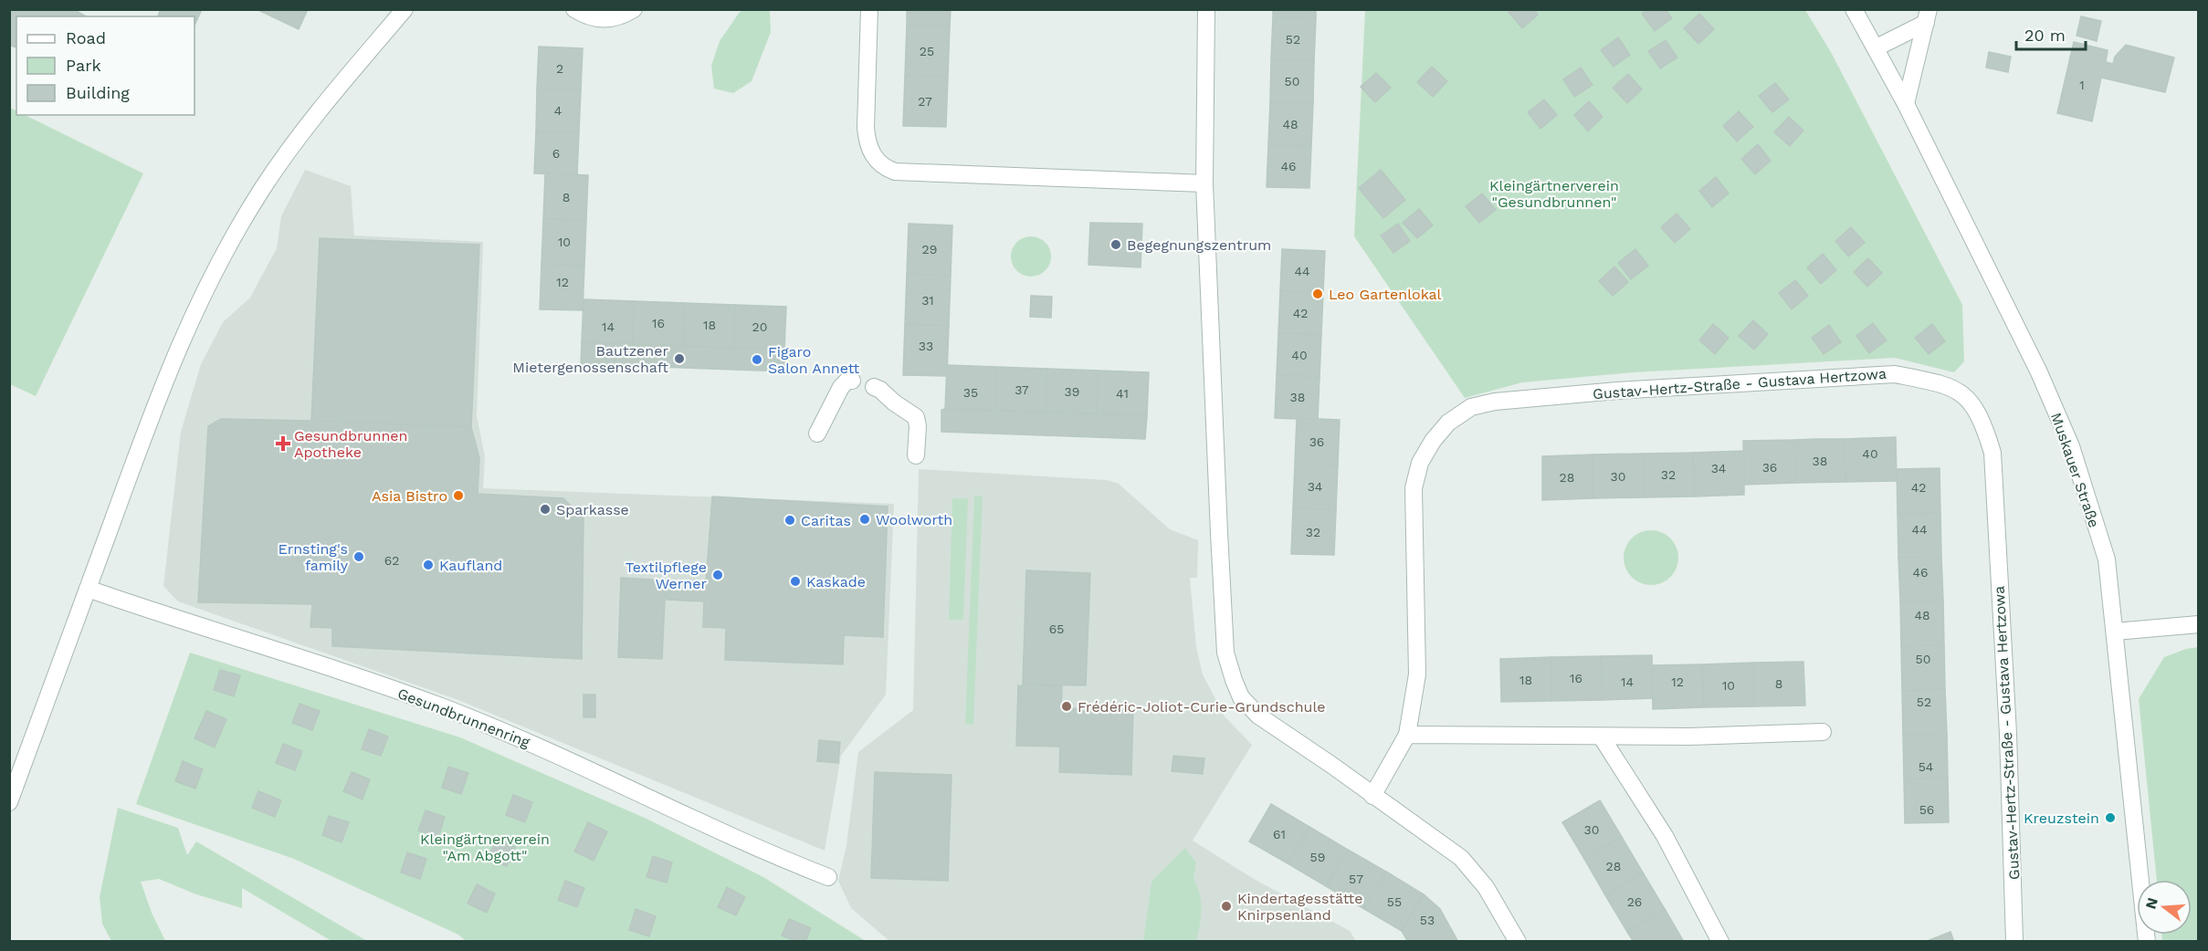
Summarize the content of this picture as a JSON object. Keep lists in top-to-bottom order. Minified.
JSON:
{"streets":{"street":["Gustav-Hertz-Straße - Gustava Hertzowa","Muskauer Straße","Gesundbrunnenring"]},"parks":["Kleingärtnerverein \"Gesundbrunnen\"","Kleingärtnerverein \"Am Abgott\""],"places":{"other":["Begegnungszentrum","Leo Gartenlokal","Bautzener Mietergenossenschaft","Figaro Salon Annett","Asia Bistro","Sparkasse","Woolworth","Caritas","Ernsting's family","Kaufland","Textilpflege Werner","Kaskade","Frédéric-Joliot-Curie-Grundschule","Kreuzstein","Kindertagesstätte Knirpsenland"],"health":["Gesundbrunnen Apotheke"]},"house_numbers":["52","25","2","50","1","27","4","48","6","46","8","10","29","44","12","31","42","16","18","14","20","33","40","37","39","35","41","38","36","40","38","36","34","32","30","28","34","42","44","32","62","46","48","65","50","16","18","14","12","8","10","52","54","56","30","61","59","28","57","55","26","53"],"legend":["Road","Park","Building"],"scale_bar":"20 m","north":"left"}
